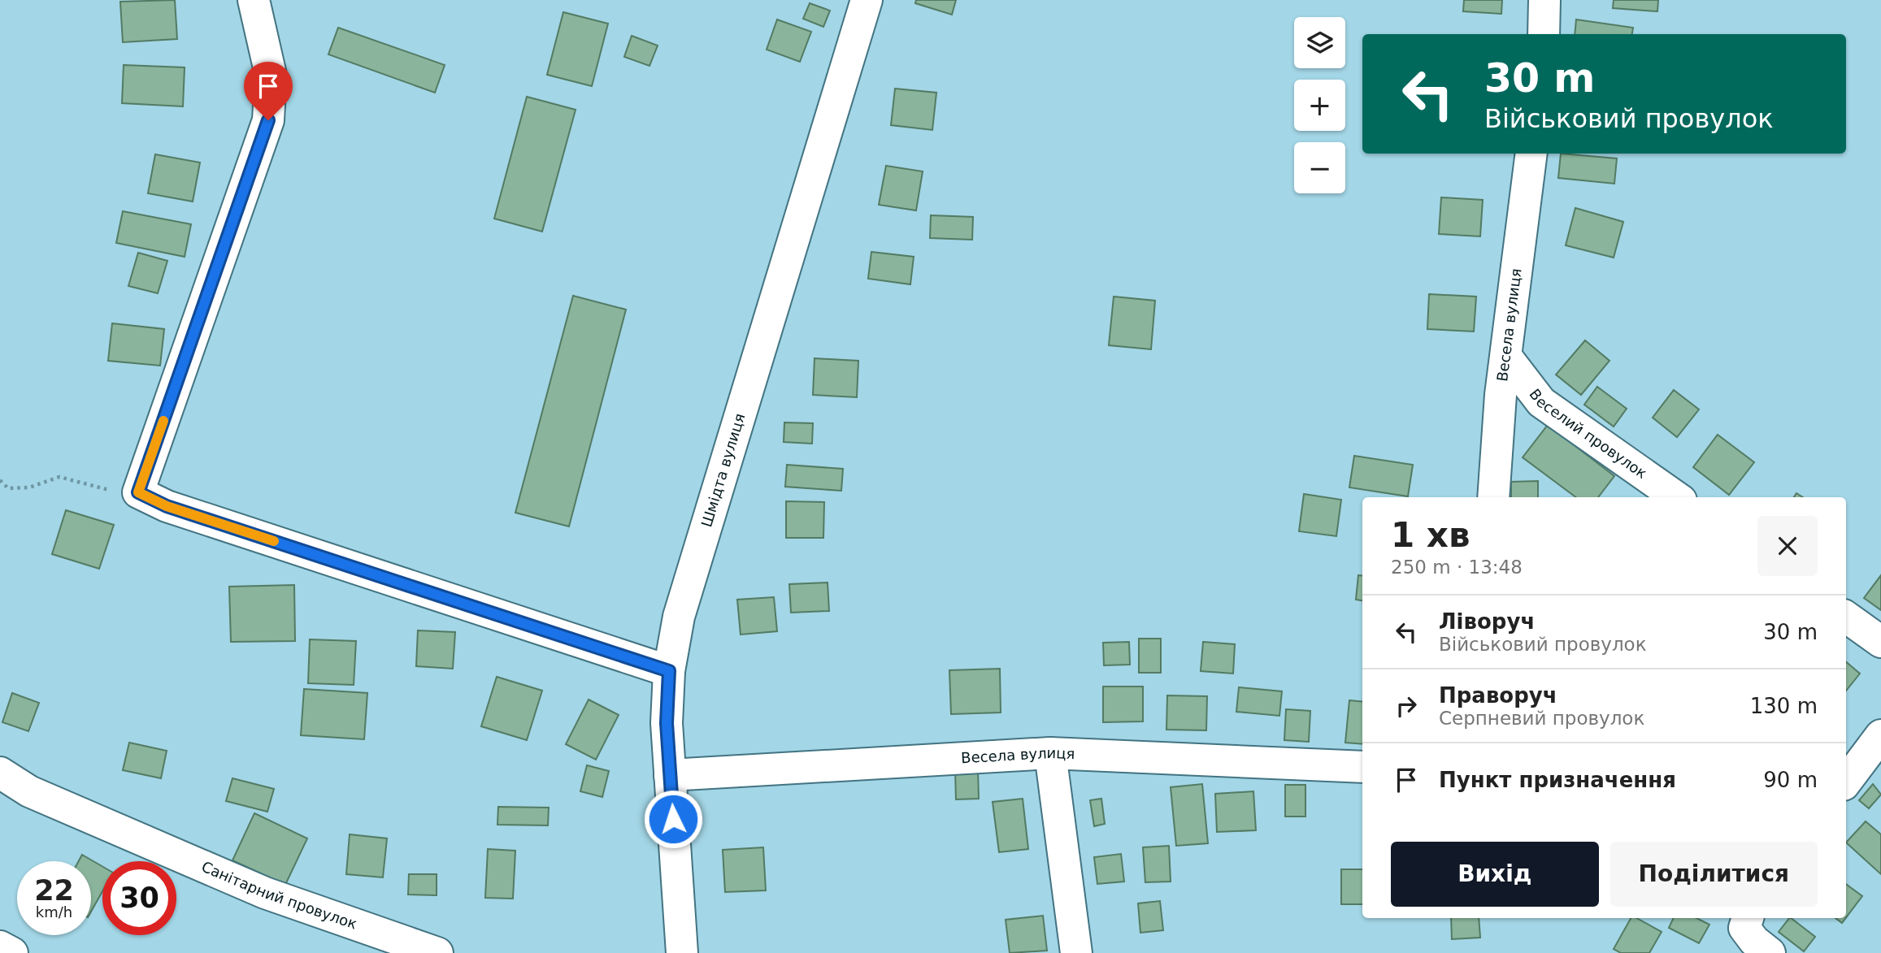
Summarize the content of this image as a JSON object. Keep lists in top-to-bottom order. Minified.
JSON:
{"streets":{"street":["Весела вулиця","Веселий провулок","Шмідта вулиця","Санітарний провулок"]},"crossings":[["Весела вулиця","Веселий провулок"],["Весела вулиця","Шмідта вулиця"]],"page":{"map_buttons":["+","−"],"turn":["30 m","Військовий провулок"],"heading":["1 хв","250 m · 13:48"],"list":[{"name":"Ліворуч","note":"Військовий провулок","value":"30 m"},{"name":"Праворуч","note":"Серпневий провулок","value":"130 m"},{"name":"Пункт призначення","value":"90 m"}],"buttons":["Вихід","Поділитися"],"speed":"22 km/h","limit":"30"}}
